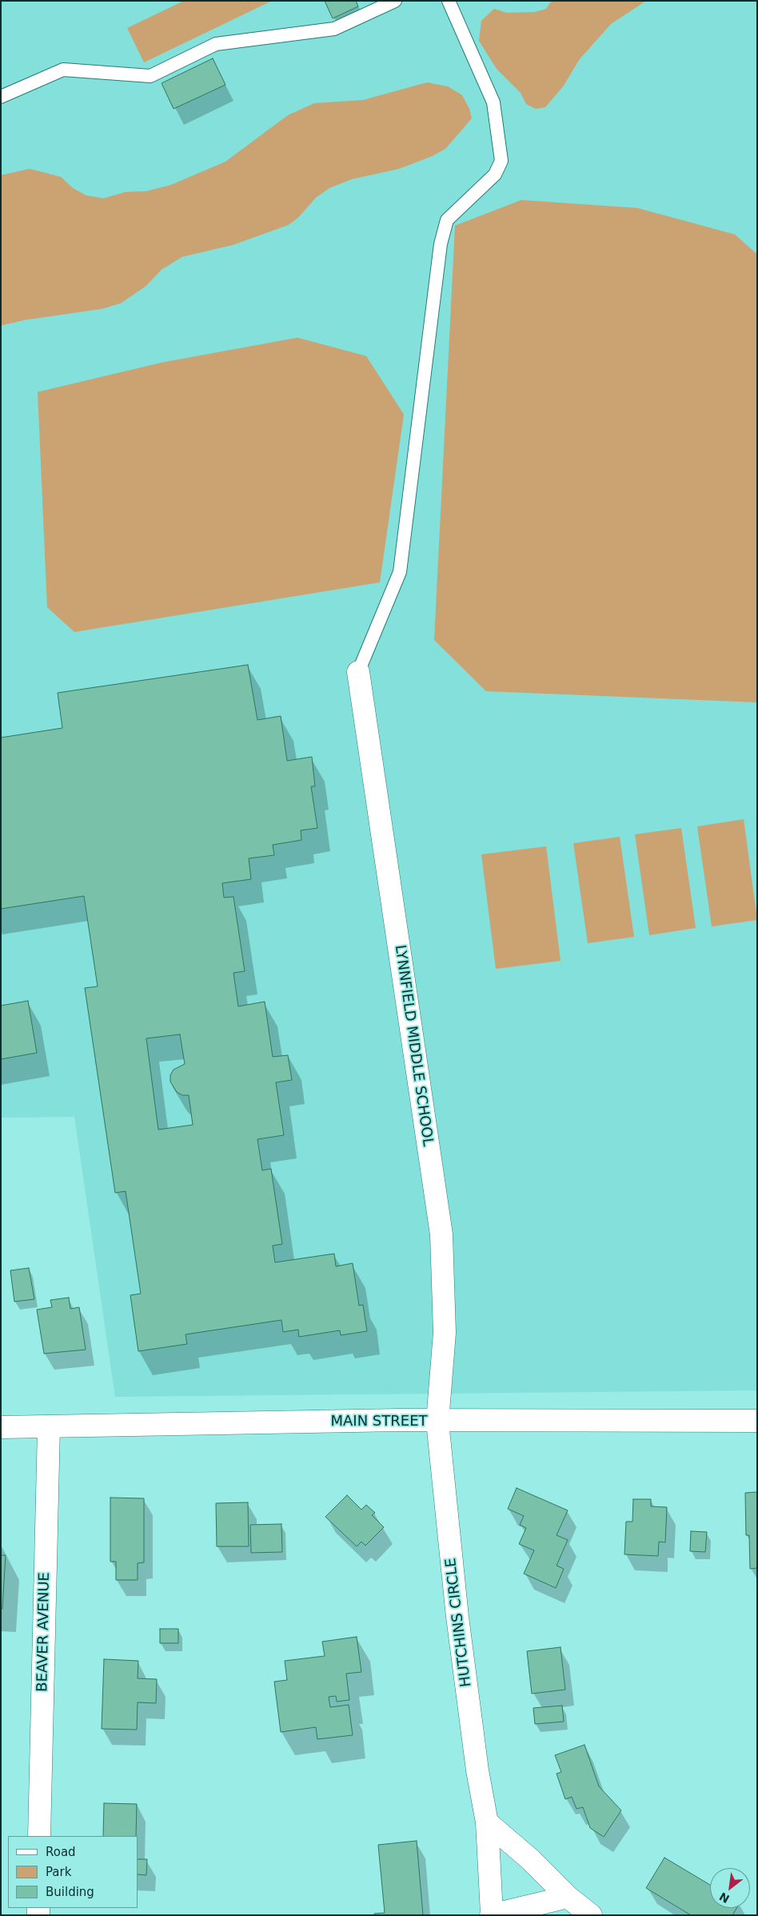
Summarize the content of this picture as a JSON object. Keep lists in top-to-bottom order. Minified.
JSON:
{"streets":{"street":["LYNNFIELD MIDDLE SCHOOL","MAIN STREET","HUTCHINS CIRCLE","BEAVER AVENUE"]},"crossings":[["LYNNFIELD MIDDLE SCHOOL","MAIN STREET"],["LYNNFIELD MIDDLE SCHOOL","HUTCHINS CIRCLE"],["MAIN STREET","HUTCHINS CIRCLE"],["MAIN STREET","BEAVER AVENUE"]],"legend":["Road","Park","Building"],"north":"bottom left"}
